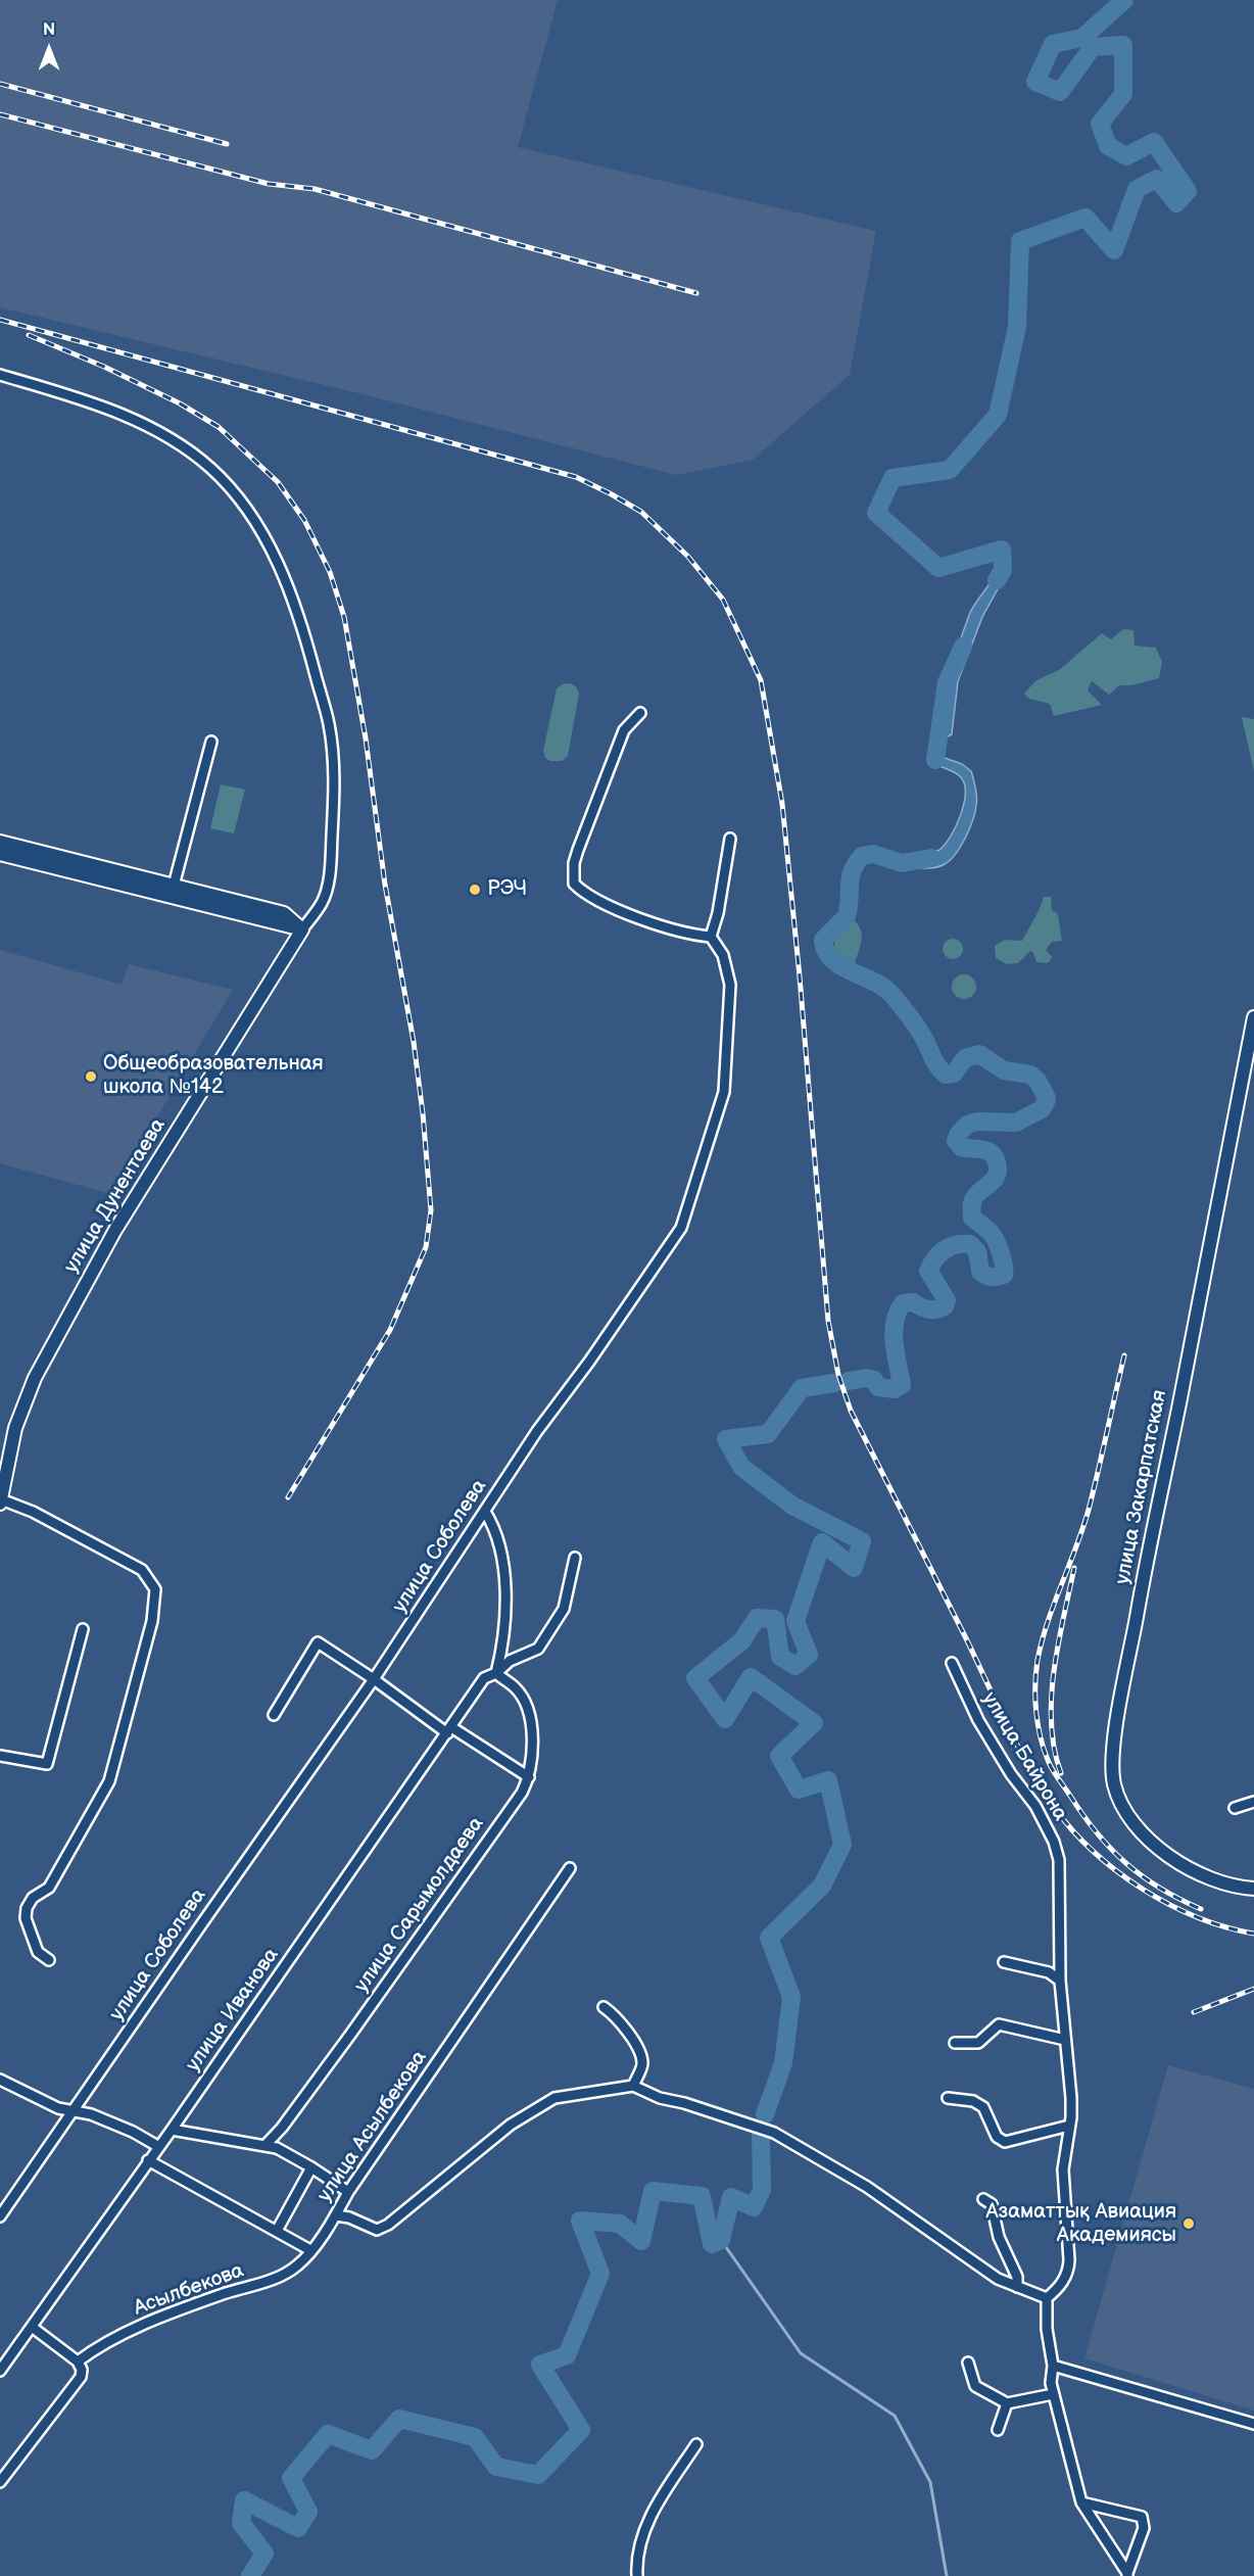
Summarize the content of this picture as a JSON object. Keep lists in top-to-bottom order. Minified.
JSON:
{"streets":{"street":["улица Дунентаева","улица Закарпатская","улица Соболева","улица Байрона","улица Сарымолдаева","улица Иванова","улица Асылбекова","Асылбекова"]},"crossings":[["улица Сарымолдаева","улица Иванова"],["улица Асылбекова","Асылбекова"]],"places":["РЭЧ","Общеобразовательная школа №142","Азаматтық Авиация Академиясы"],"north":"top"}
